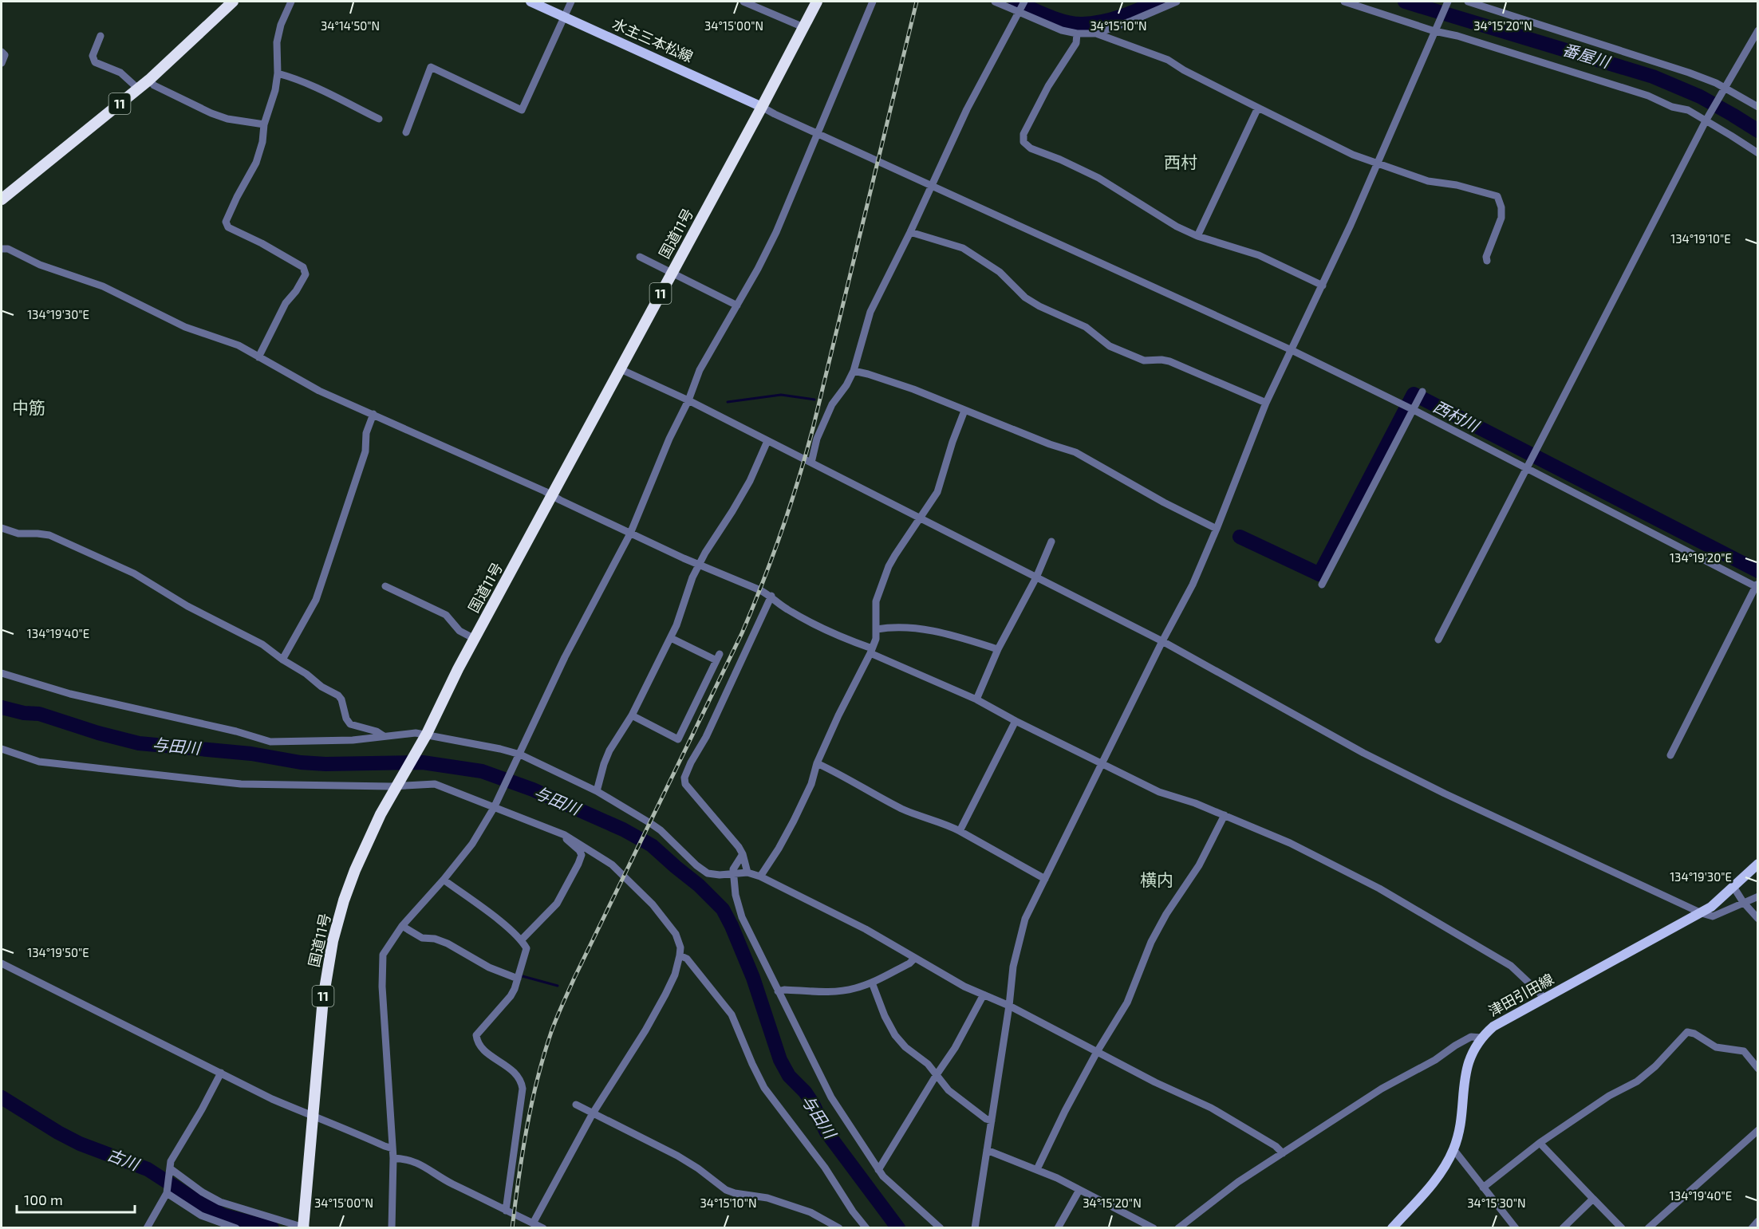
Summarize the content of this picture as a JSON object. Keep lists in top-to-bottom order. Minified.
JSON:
{"streets":{"highway":["11","国道11号"],"main road":["水主三本松線","津田引田線"]},"crossings":[["水主三本松線","国道11号"]],"districts":["西村","中筋","横内"],"water":["番屋川","西村川","与田川","古川"],"scale_bar":"100 m","coordinates":["34°14'50\"N","34°15'00\"N","34°15'10\"N","34°15'20\"N","134°19'10\"E","134°19'30\"E","134°19'20\"E","134°19'40\"E","134°19'50\"E","34°15'30\"N"]}
